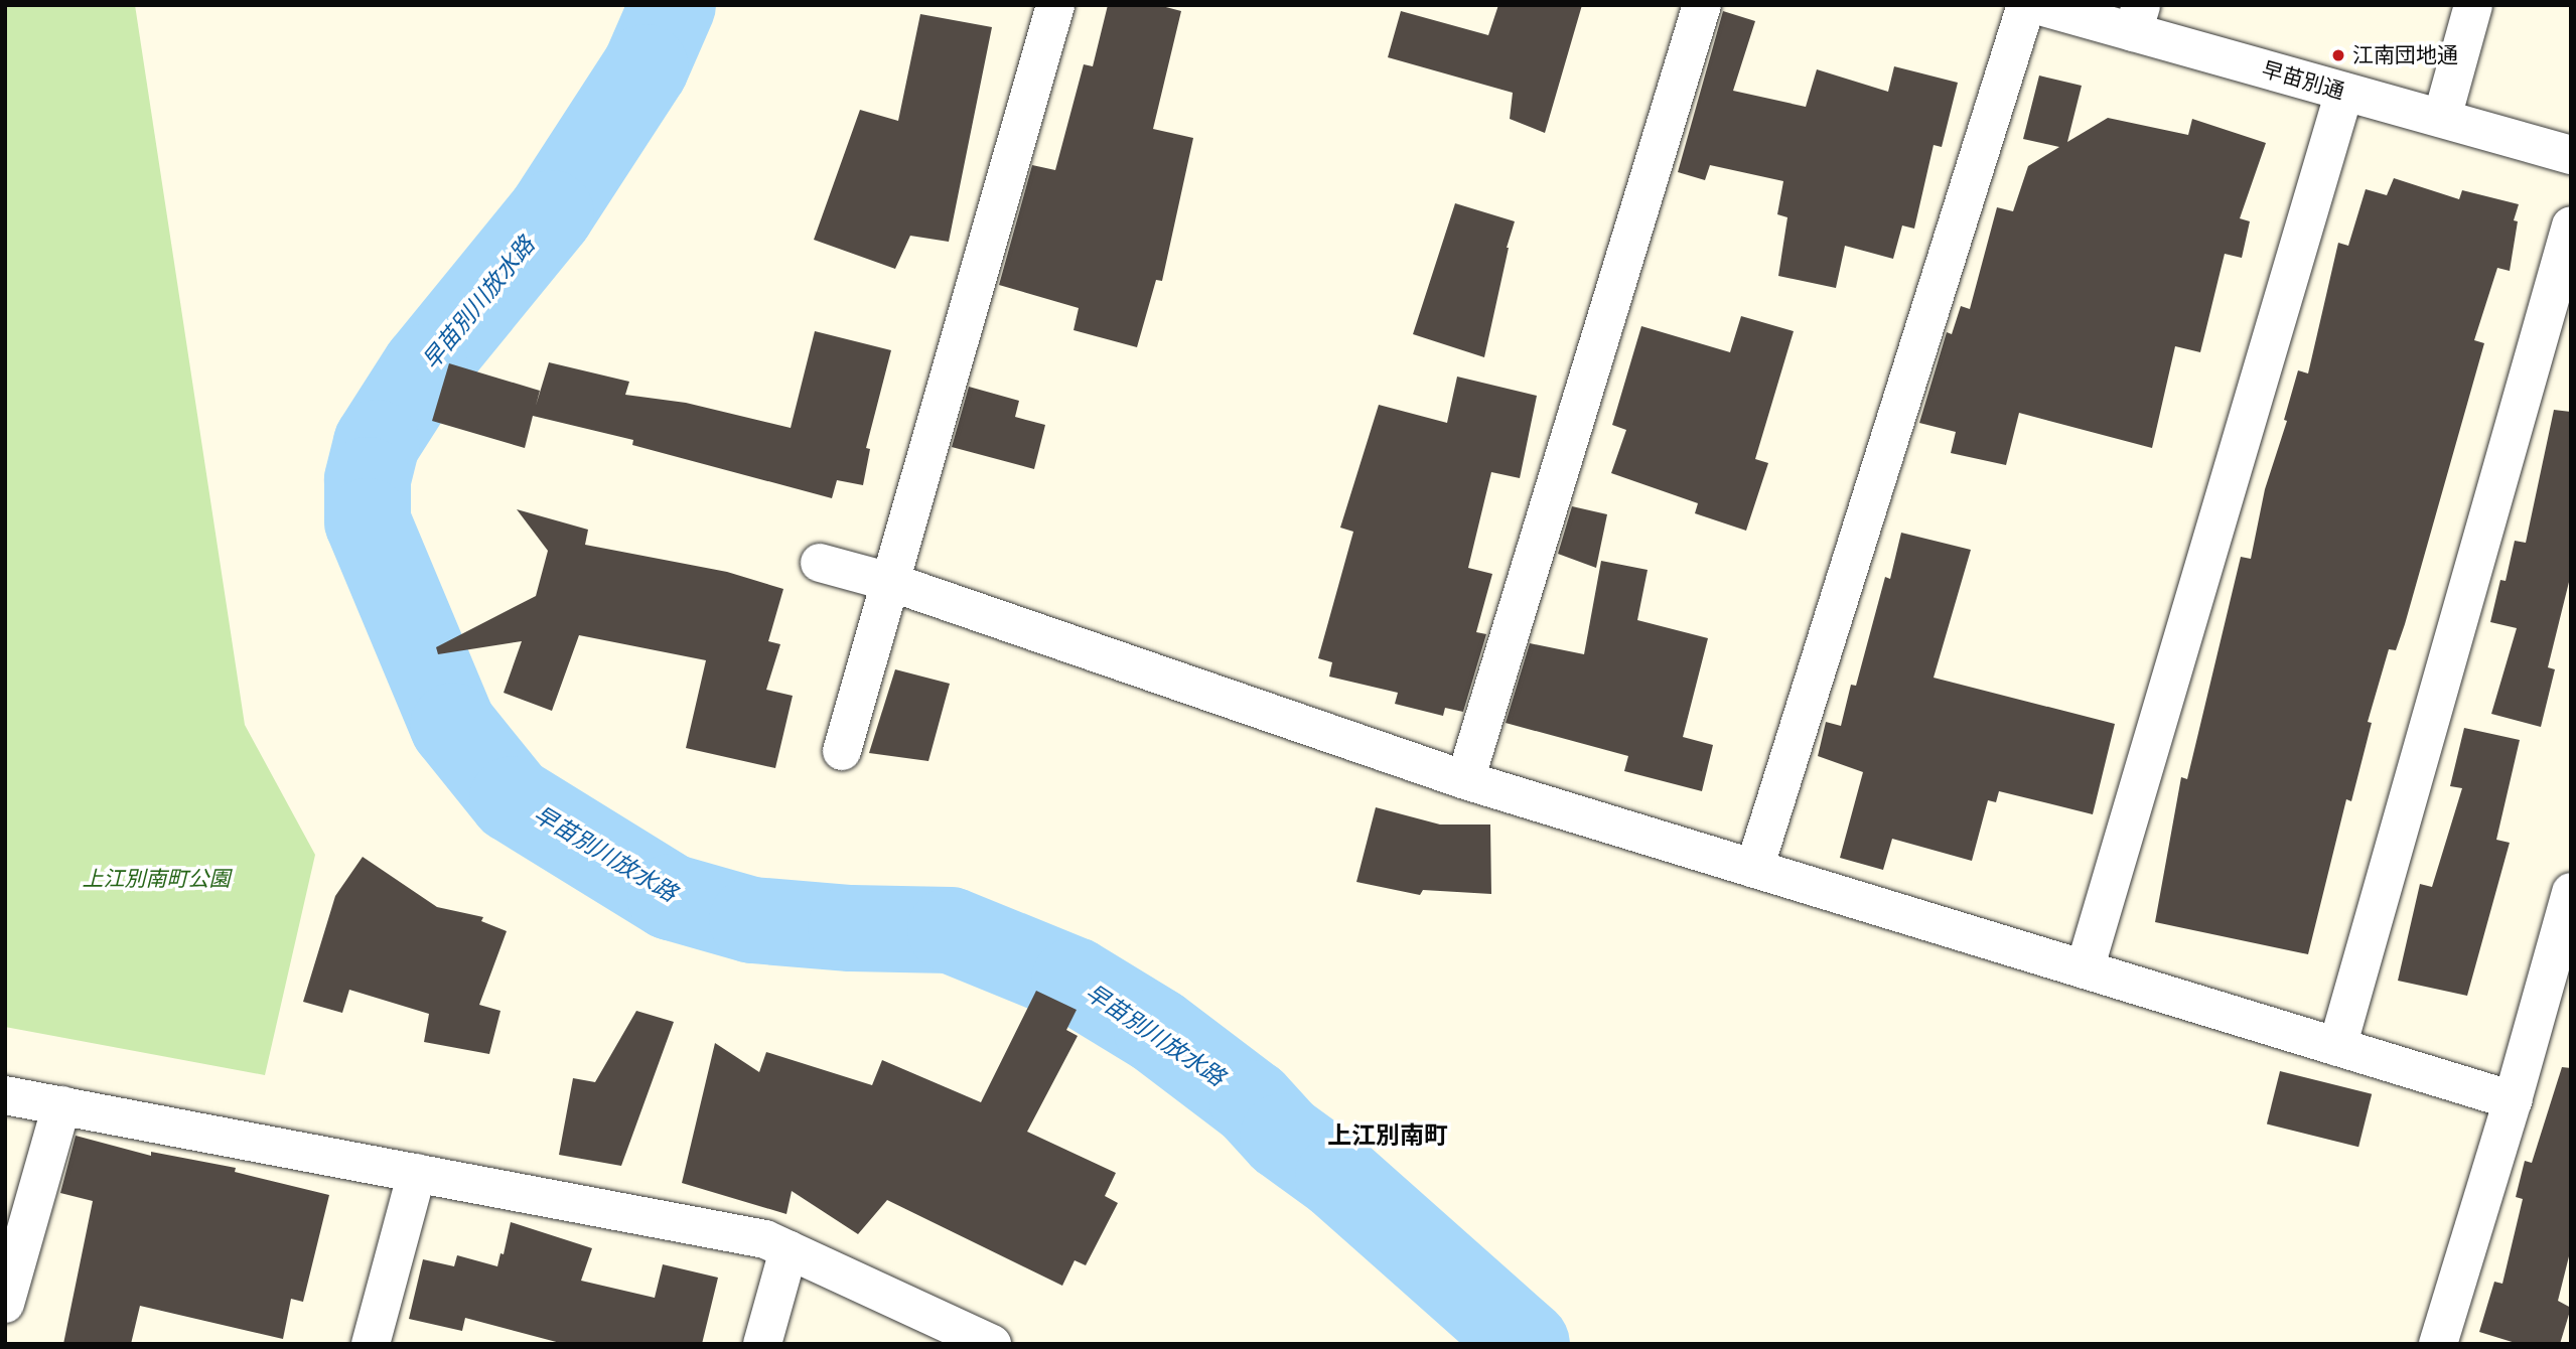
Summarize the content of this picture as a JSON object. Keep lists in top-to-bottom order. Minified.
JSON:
{"streets":{"street":["早苗別通"]},"districts":["上江別南町"],"water":["早苗別川放水路"],"parks":["上江別南町公園"],"places":["江南団地通"]}
